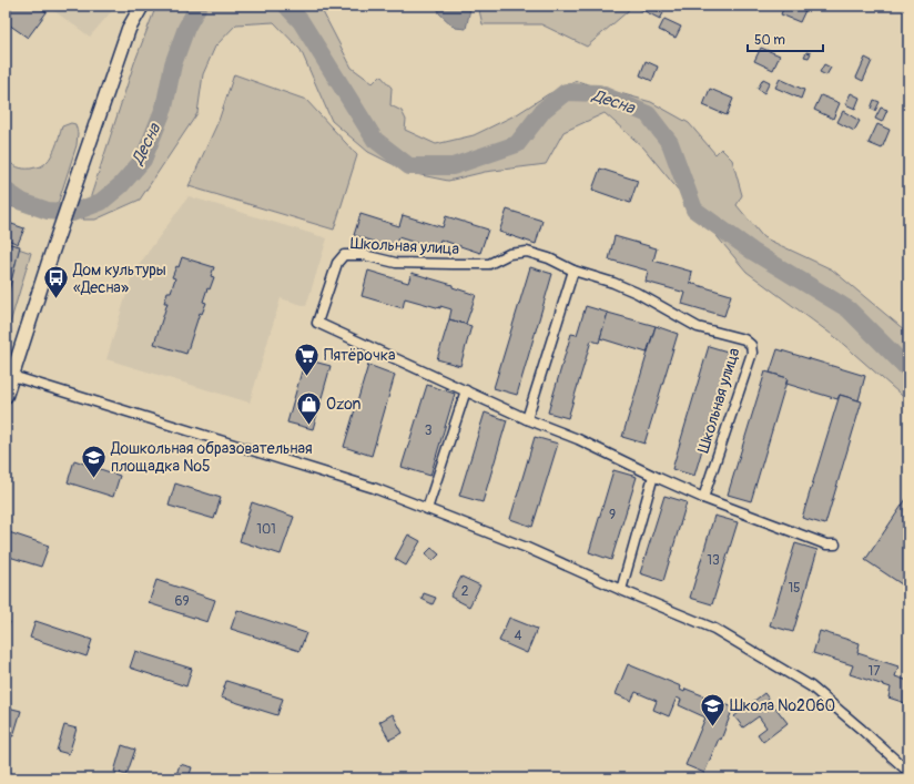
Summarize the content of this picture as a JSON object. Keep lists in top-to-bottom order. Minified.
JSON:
{"streets":{"street":["Школьная улица"]},"water":["Десна"],"places":{"bus stop":["Дом культуры «Десна»"],"supermarket":["Пятёрочка"],"shop":["Ozon"],"school or university":["Дошкольная образовательная площадка №5","Школа №2060"]},"house_numbers":["3","9","101","13","15","2","69","4","17"],"scale_bar":"50 m"}
